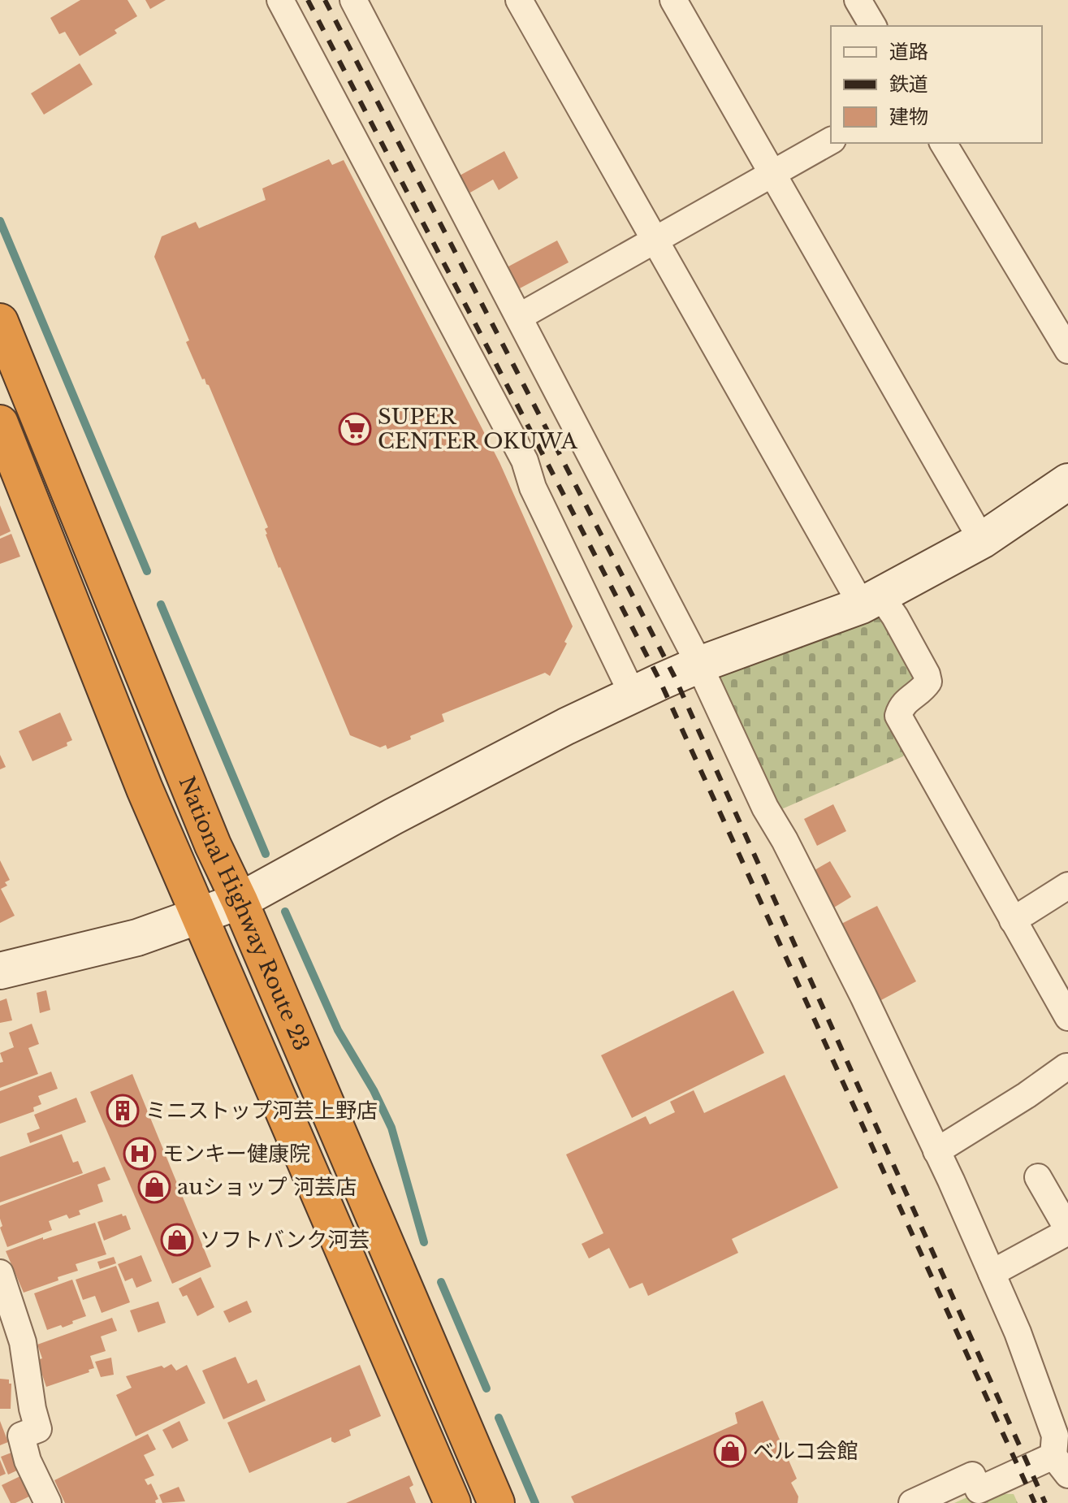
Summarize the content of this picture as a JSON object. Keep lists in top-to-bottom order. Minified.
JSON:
{"streets":{"highway":["National Highway Route 23"]},"places":{"supermarket":["SUPER CENTER OKUWA"],"building":["ミニストップ河芸上野店"],"hospital":["モンキー健康院"],"shop":["auショップ 河芸店","ソフトバンク河芸","ベルコ会館"]},"legend":["道路","鉄道","建物"]}
